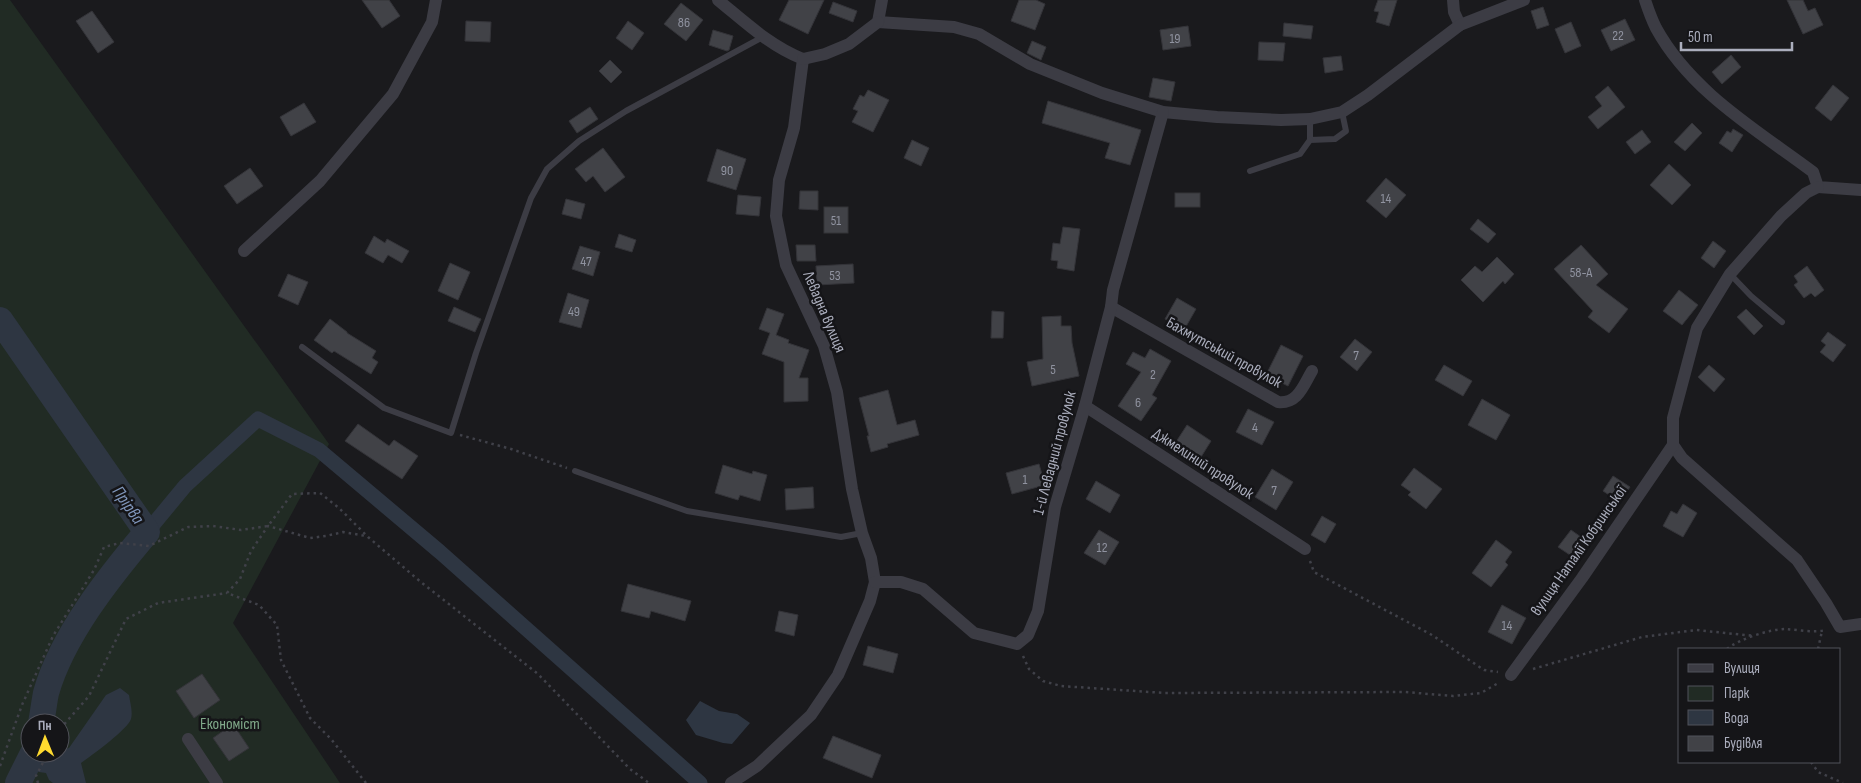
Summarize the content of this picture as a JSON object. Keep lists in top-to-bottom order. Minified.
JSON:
{"streets":{"street":["Левадна вулиця","Бахмутський провулок","1-й Левадний провулок","Джмелиний провулок","вулиця Наталії Кобринської"]},"crossings":[["Бахмутський провулок","1-й Левадний провулок"],["1-й Левадний провулок","Джмелиний провулок"]],"water":["Прірва"],"parks":["Економіст"],"house_numbers":["86","22","19","90","14","51","47","58-А","53","49","7","5","2","6","4","1","7","12","14"],"legend":["Вулиця","Парк","Вода","Будівля"],"scale_bar":"50 m","north":"top"}
